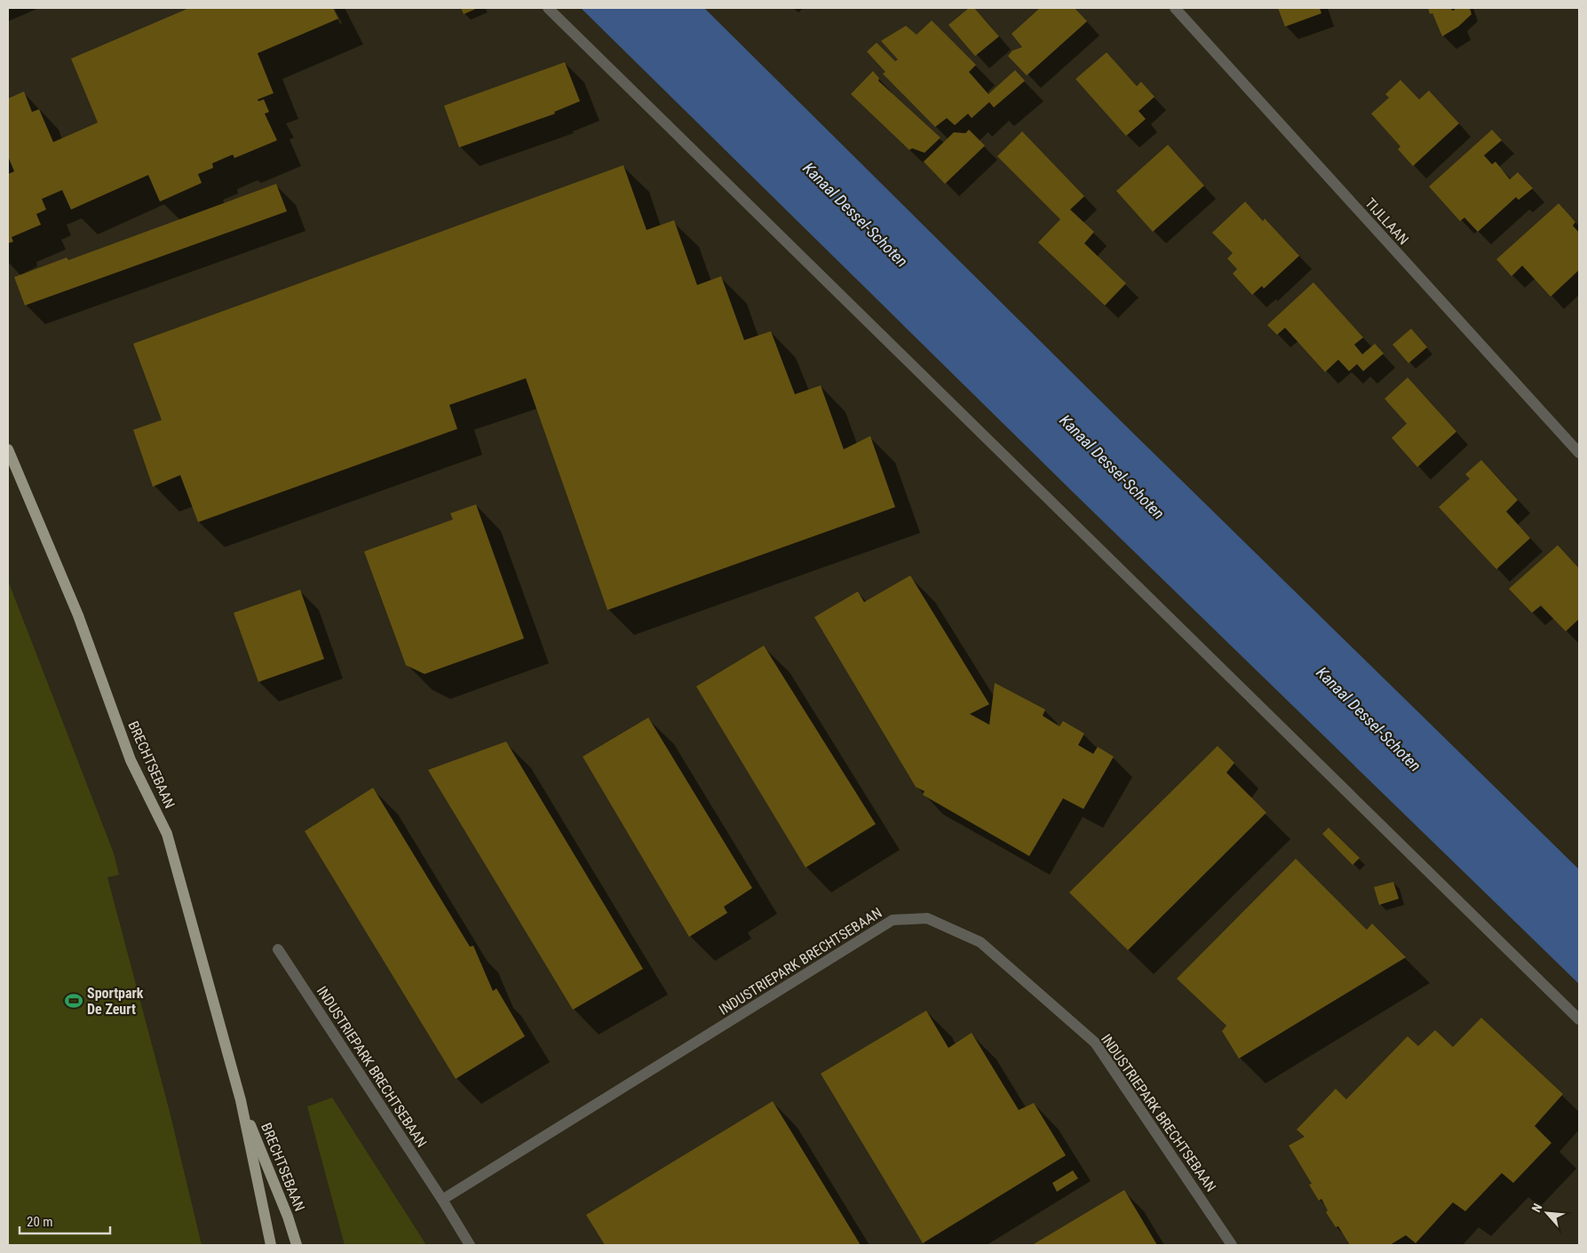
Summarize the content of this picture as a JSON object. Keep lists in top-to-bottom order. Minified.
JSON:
{"streets":{"main road":["BRECHTSEBAAN"],"street":["TIJLLAAN","INDUSTRIEPARK BRECHTSEBAAN"]},"water":["Kanaal Dessel-Schoten"],"places":{"sports":["Sportpark De Zeurt"]},"scale_bar":"20 m","north":"top left"}
